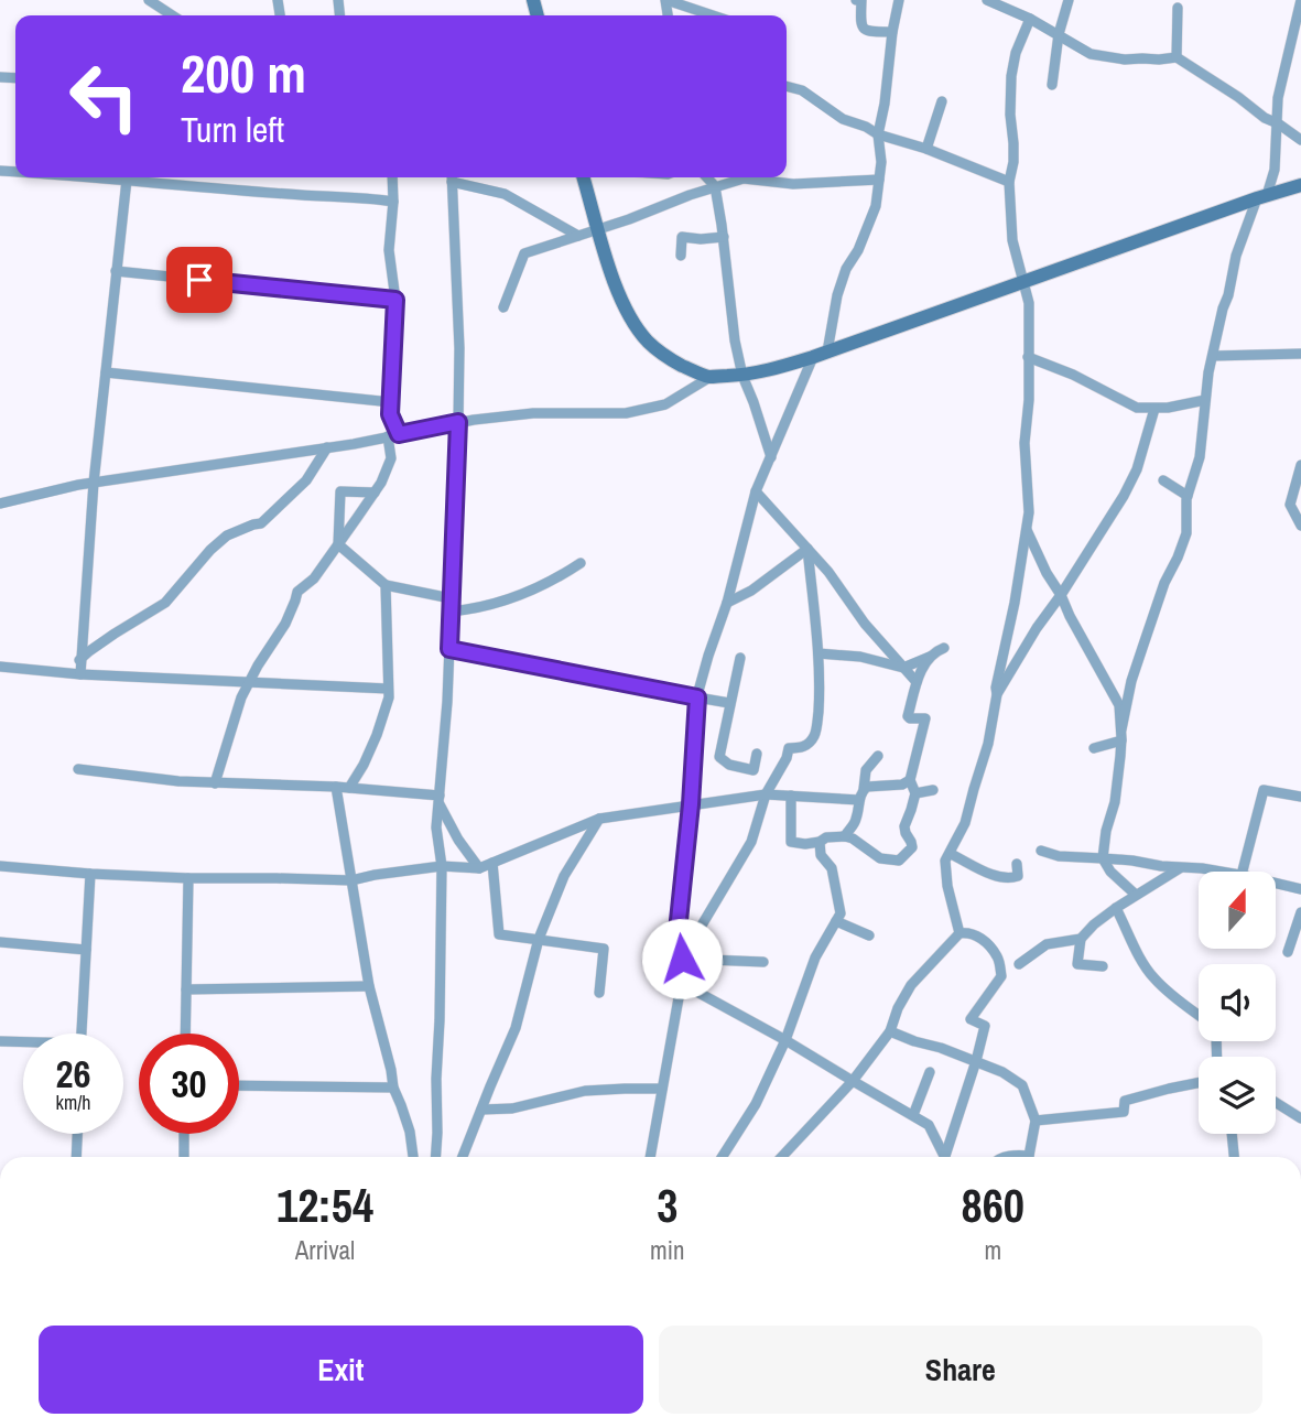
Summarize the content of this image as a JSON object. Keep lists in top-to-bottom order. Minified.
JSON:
{"north":"top","page":{"turn":["200 m","Turn left"],"speed":"26 km/h","limit":"30","eta":["12:54","Arrival","3","min","860","m"],"buttons":["Exit","Share"]}}
